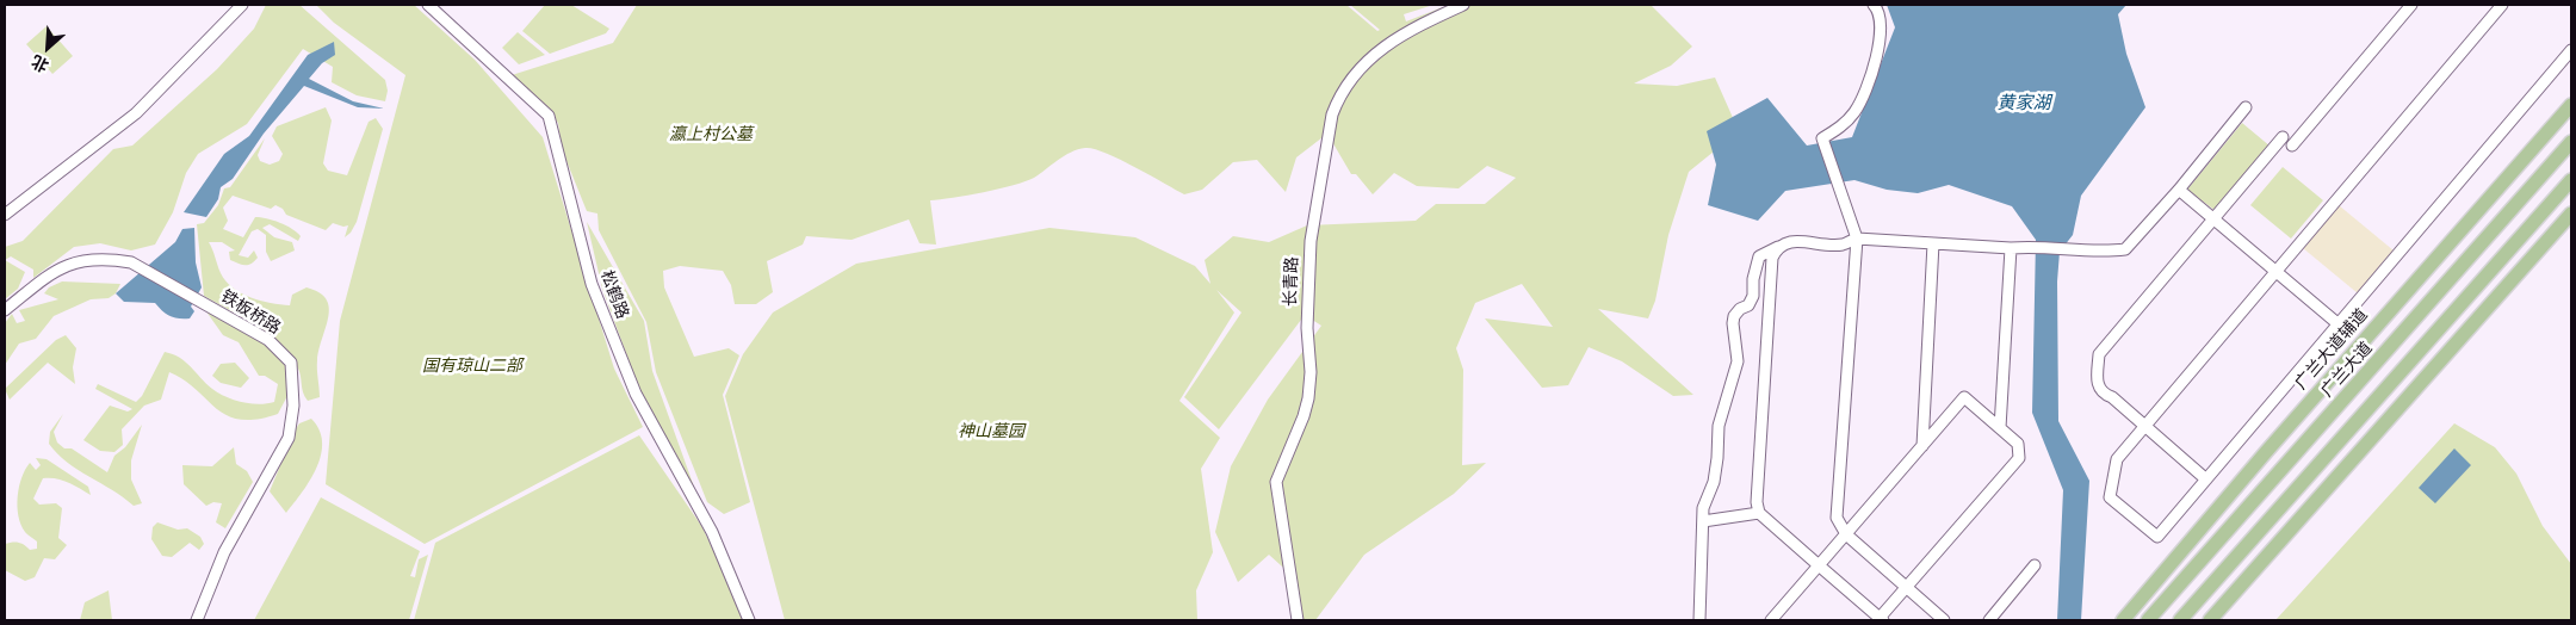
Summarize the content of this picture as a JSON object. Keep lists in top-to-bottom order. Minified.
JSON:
{"streets":{"main road":["广兰大道辅道","广兰大道"],"street":["长青路","松鹤路","铁板桥路"]},"water":["黄家湖"],"parks":["瀛上村公墓","国有琼山二部","神山墓园"],"north":"bottom left"}
